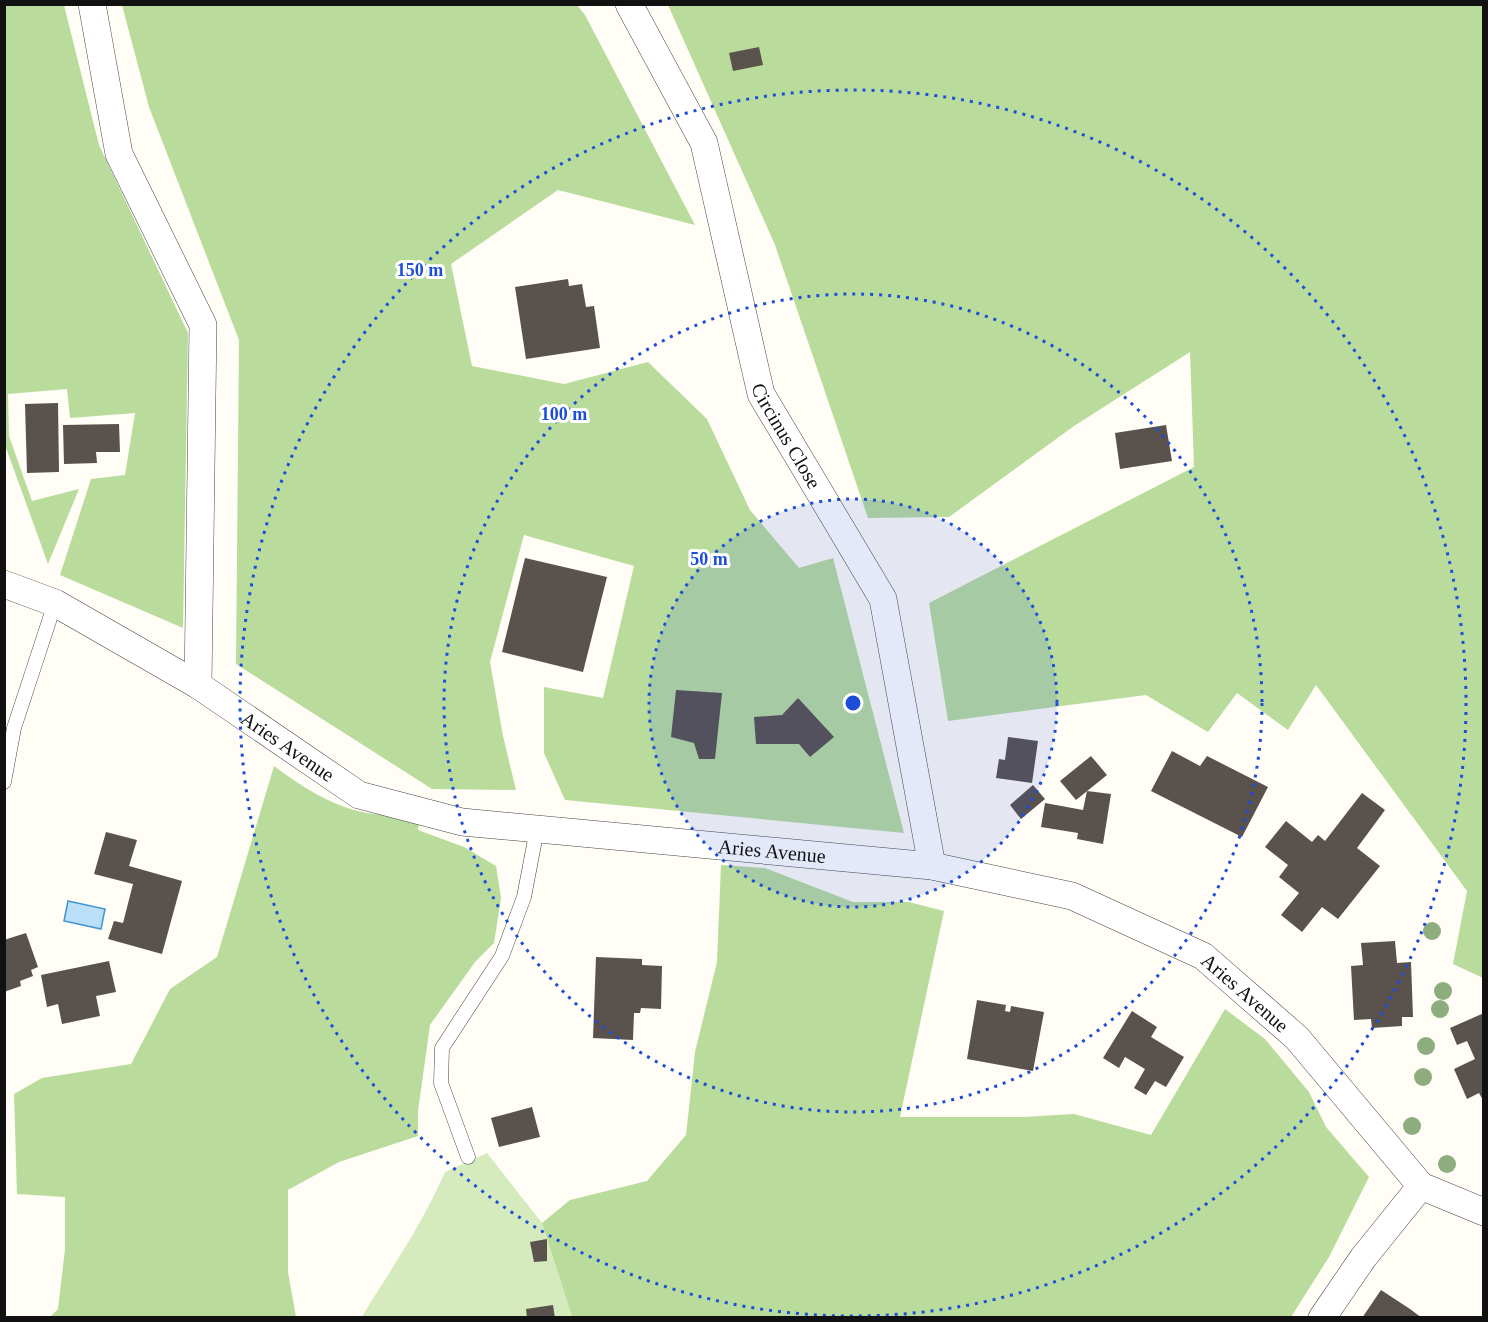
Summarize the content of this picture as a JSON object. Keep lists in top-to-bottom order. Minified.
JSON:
{"streets":{"street":["Circinus Close","Aries Avenue"]},"crossings":[["Circinus Close","Aries Avenue"]],"rings":["150 m","100 m","50 m"]}
